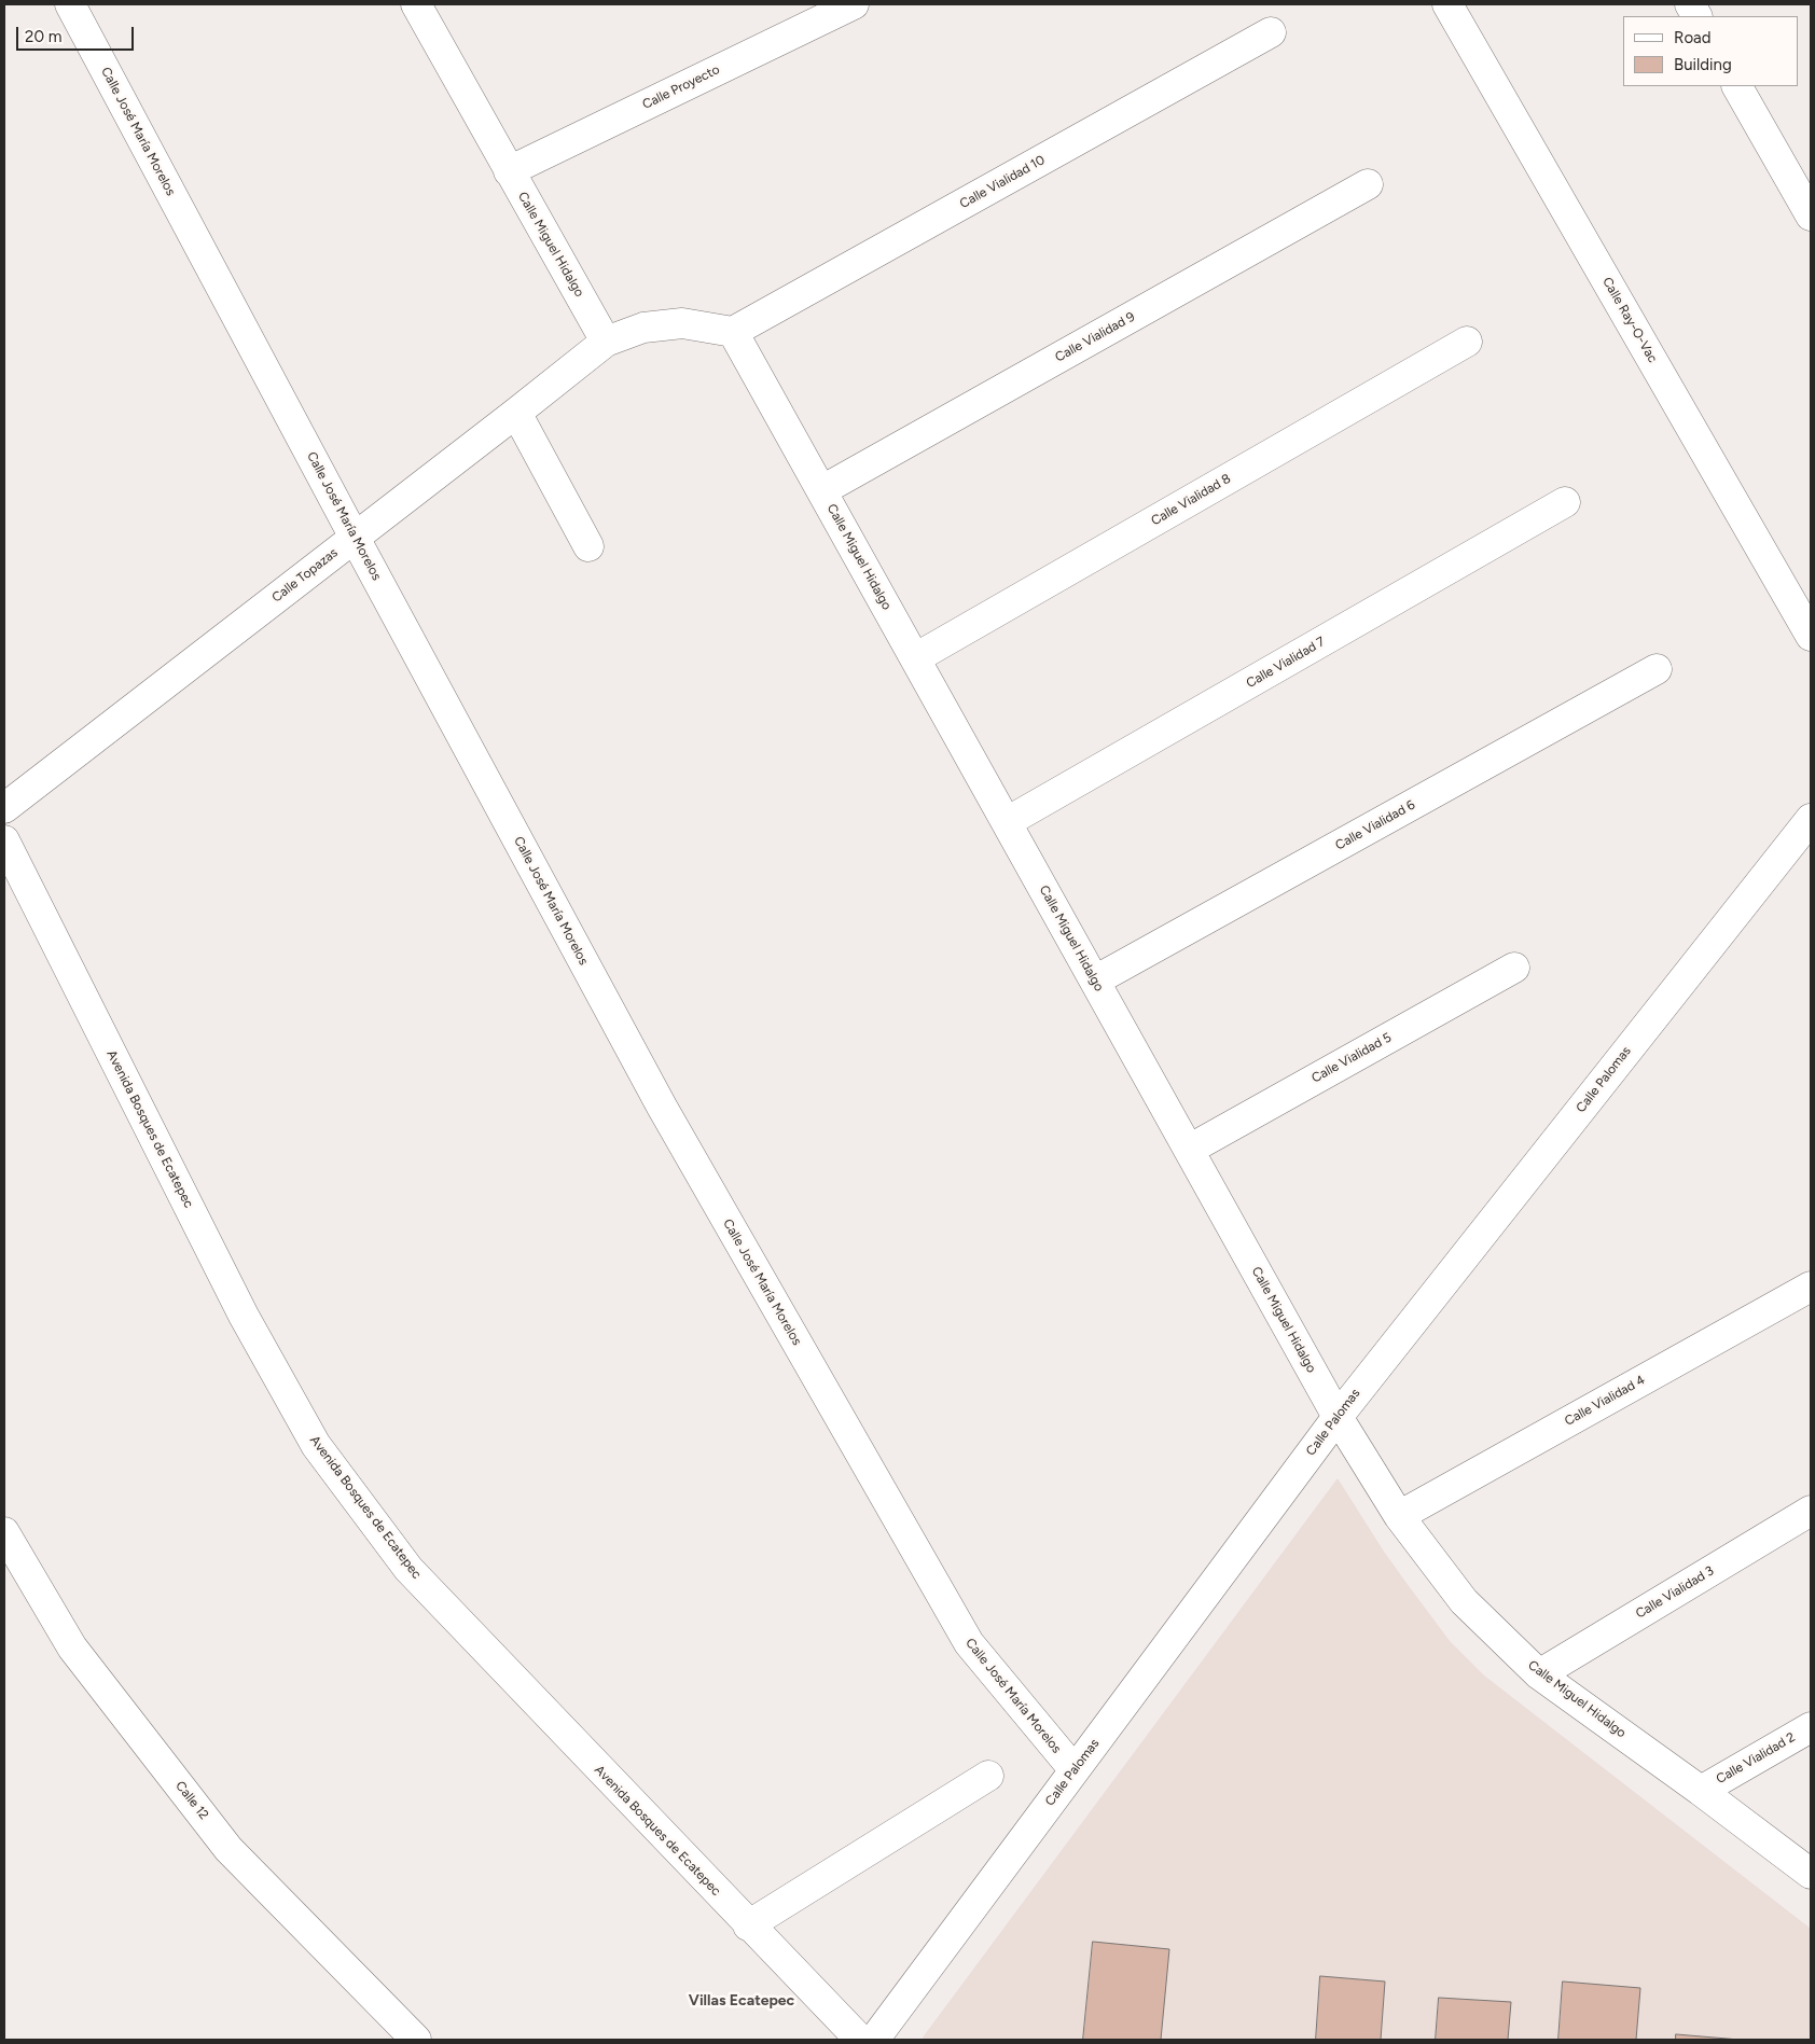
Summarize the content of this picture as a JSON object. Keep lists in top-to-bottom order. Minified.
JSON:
{"streets":{"street":["Calle Proyecto","Calle José María Morelos","Calle Vialidad 10","Calle Miguel Hidalgo","Calle Ray-O-Vac","Calle Vialidad 9","Calle Vialidad 8","Calle Topazas","Calle Vialidad 7","Calle Vialidad 6","Calle Vialidad 5","Calle Palomas","Avenida Bosques de Ecatepec","Calle Vialidad 4","Calle Vialidad 3","Calle Vialidad 2","Calle 12"]},"crossings":[["Calle Proyecto","Calle Miguel Hidalgo"],["Calle José María Morelos","Calle Topazas"],["Calle José María Morelos","Calle Palomas"],["Calle Vialidad 10","Calle Miguel Hidalgo"],["Calle Miguel Hidalgo","Calle Vialidad 9"],["Calle Miguel Hidalgo","Calle Vialidad 8"],["Calle Miguel Hidalgo","Calle Topazas"],["Calle Miguel Hidalgo","Calle Vialidad 7"],["Calle Miguel Hidalgo","Calle Vialidad 6"],["Calle Miguel Hidalgo","Calle Vialidad 5"],["Calle Miguel Hidalgo","Calle Palomas"],["Calle Miguel Hidalgo","Calle Vialidad 4"],["Calle Miguel Hidalgo","Calle Vialidad 3"],["Calle Miguel Hidalgo","Calle Vialidad 2"]],"districts":["Villas Ecatepec"],"legend":["Road","Building"],"scale_bar":"20 m"}
